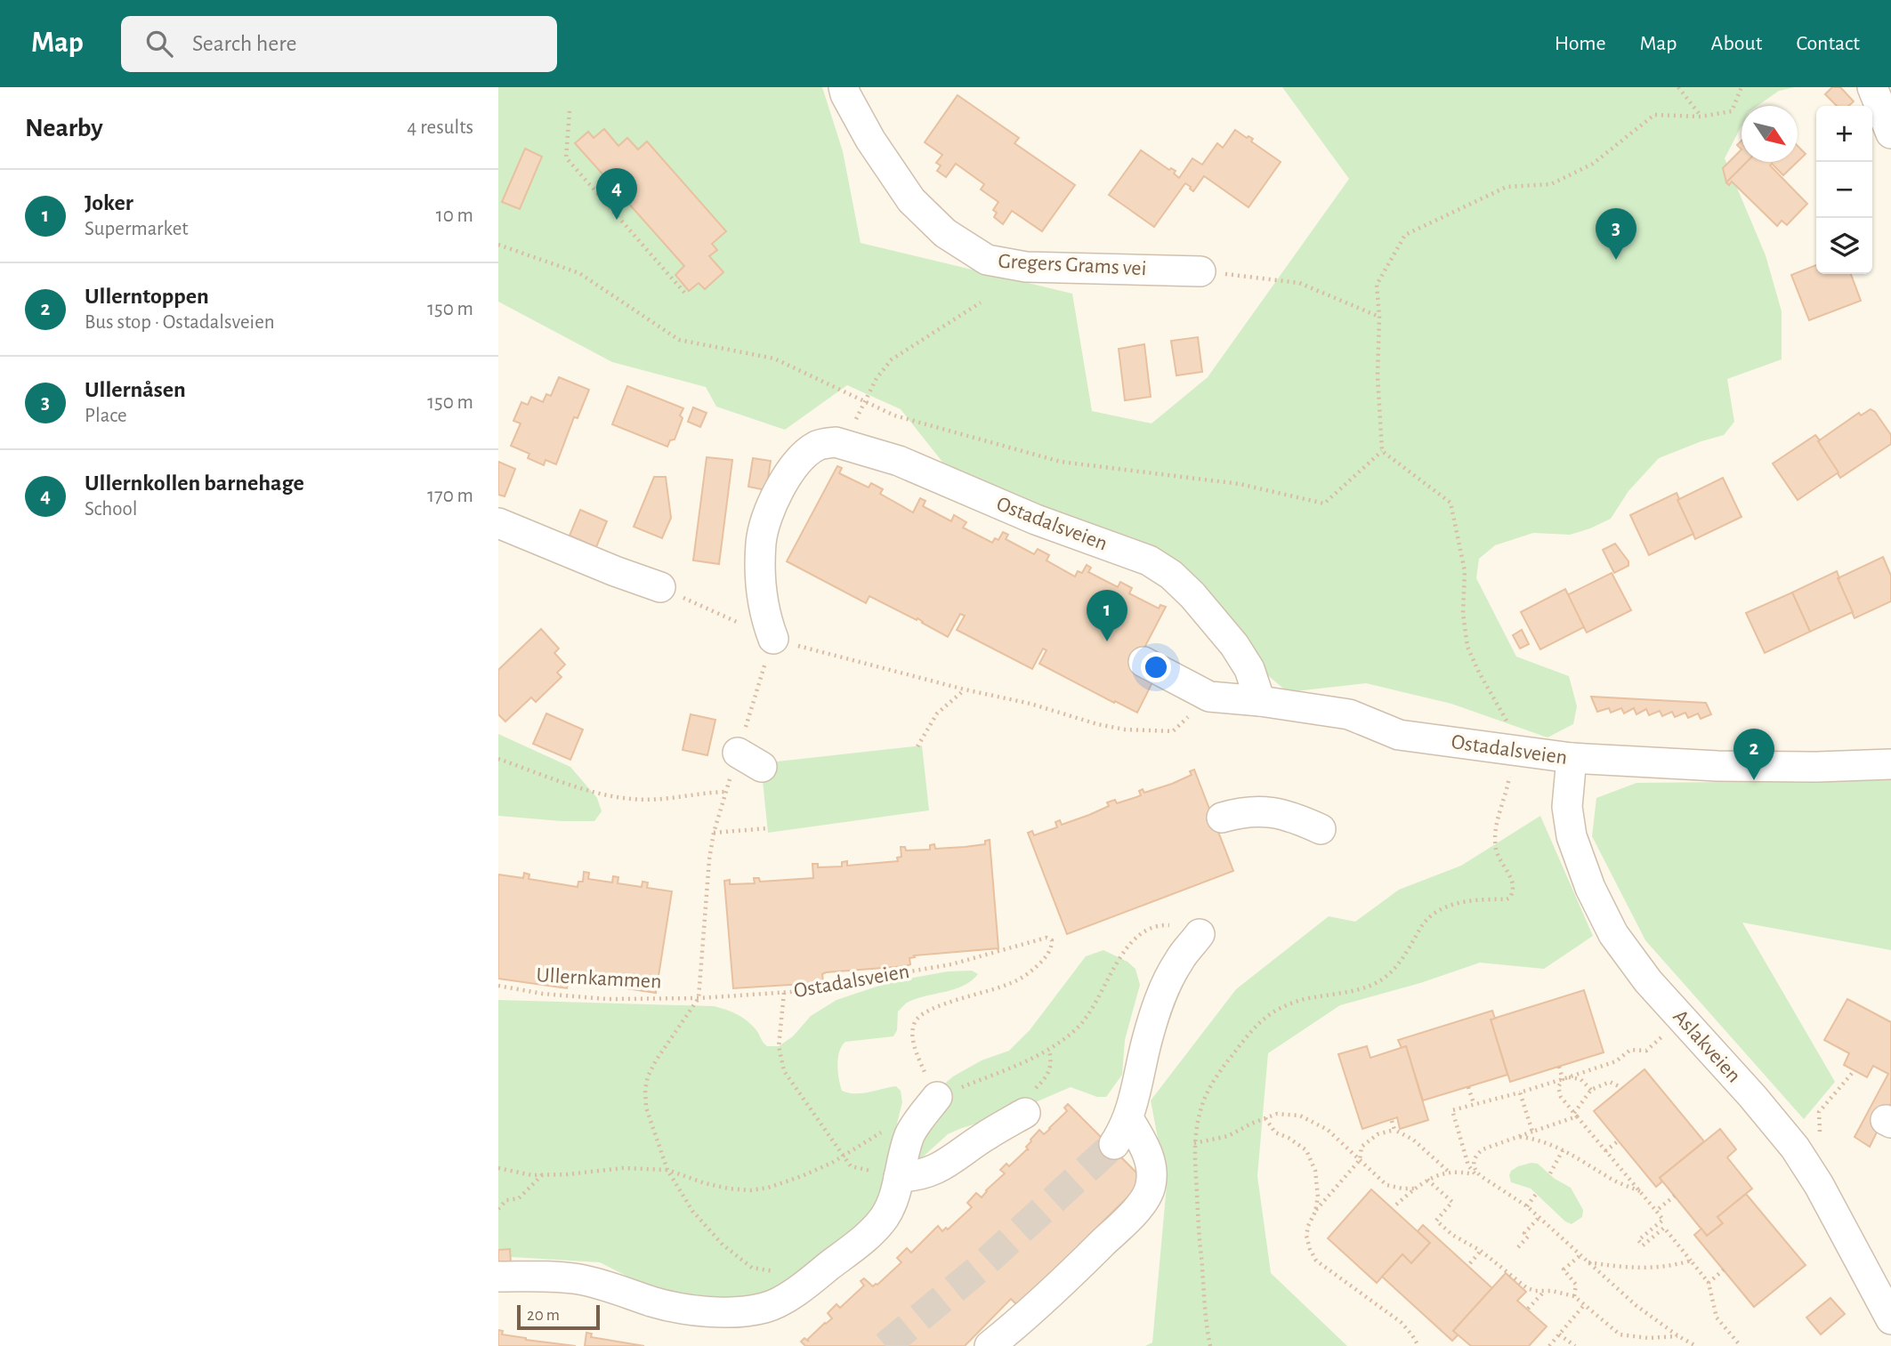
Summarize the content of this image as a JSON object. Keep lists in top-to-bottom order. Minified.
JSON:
{"streets":{"street":["Gregers Grams vei","Ostadalsveien","Aslakveien"],"path":["Ullernkammen"]},"crossings":[["Ostadalsveien","Ullernkammen"],["Ostadalsveien","Aslakveien"]],"scale_bar":"20 m","north":"bottom right","page":{"header":"Map","search":"Search here","nav":["Home","Map","About","Contact"],"heading":["Nearby","4 results"],"map_buttons":["+","−"],"list":[{"mark":"1","name":"Joker","note":"Supermarket","value":"10 m"},{"mark":"2","name":"Ullerntoppen","note":"Bus stop · Ostadalsveien","value":"150 m"},{"mark":"3","name":"Ullernåsen","note":"Place","value":"150 m"},{"mark":"4","name":"Ullernkollen barnehage","note":"School","value":"170 m"}],"pins":["4","3","1","2"],"scale":"20 m"}}
